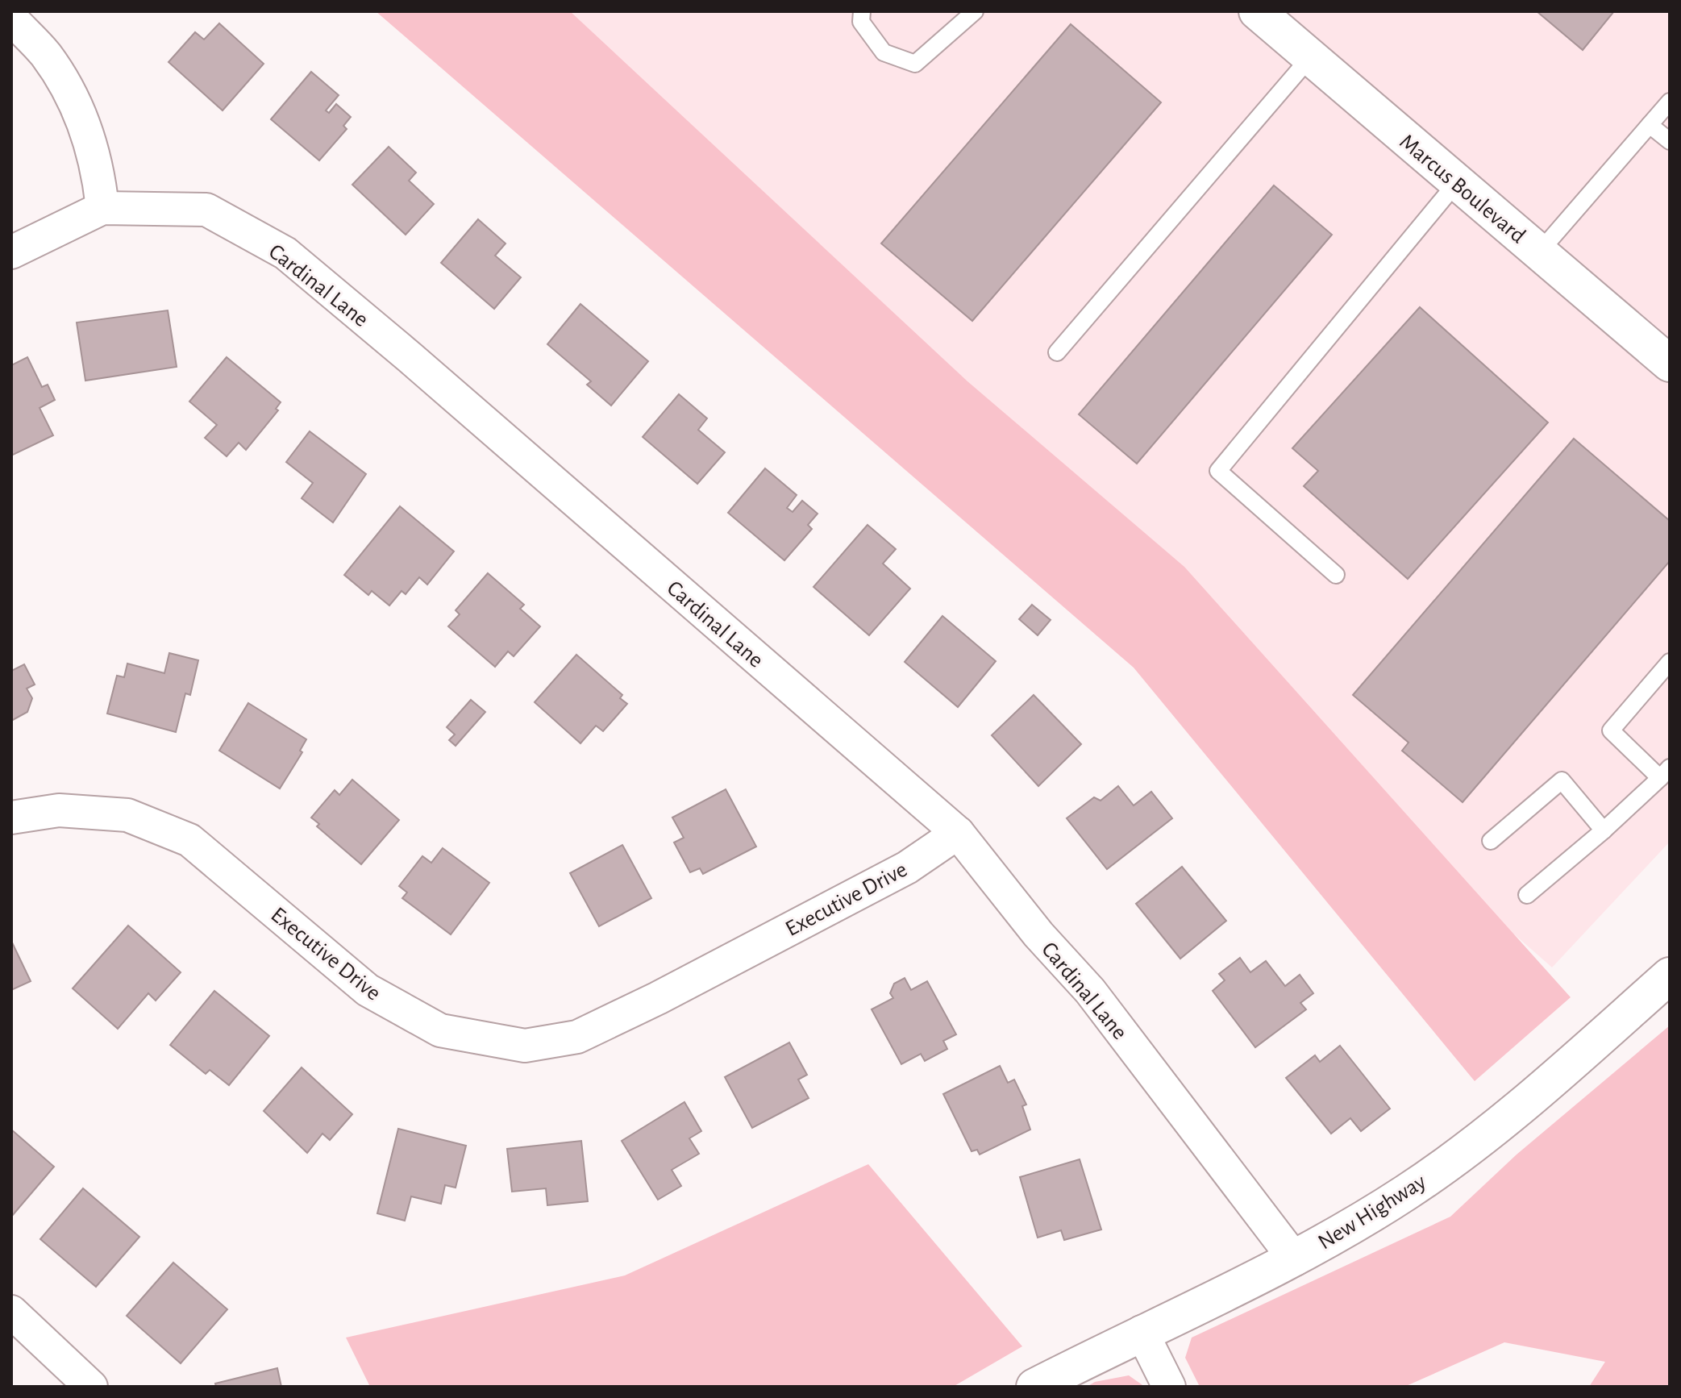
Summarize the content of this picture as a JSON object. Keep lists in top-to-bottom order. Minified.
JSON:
{"streets":{"street":["Marcus Boulevard","Cardinal Lane","Executive Drive","New Highway"]},"crossings":[["Cardinal Lane","Executive Drive"],["Cardinal Lane","New Highway"]]}
